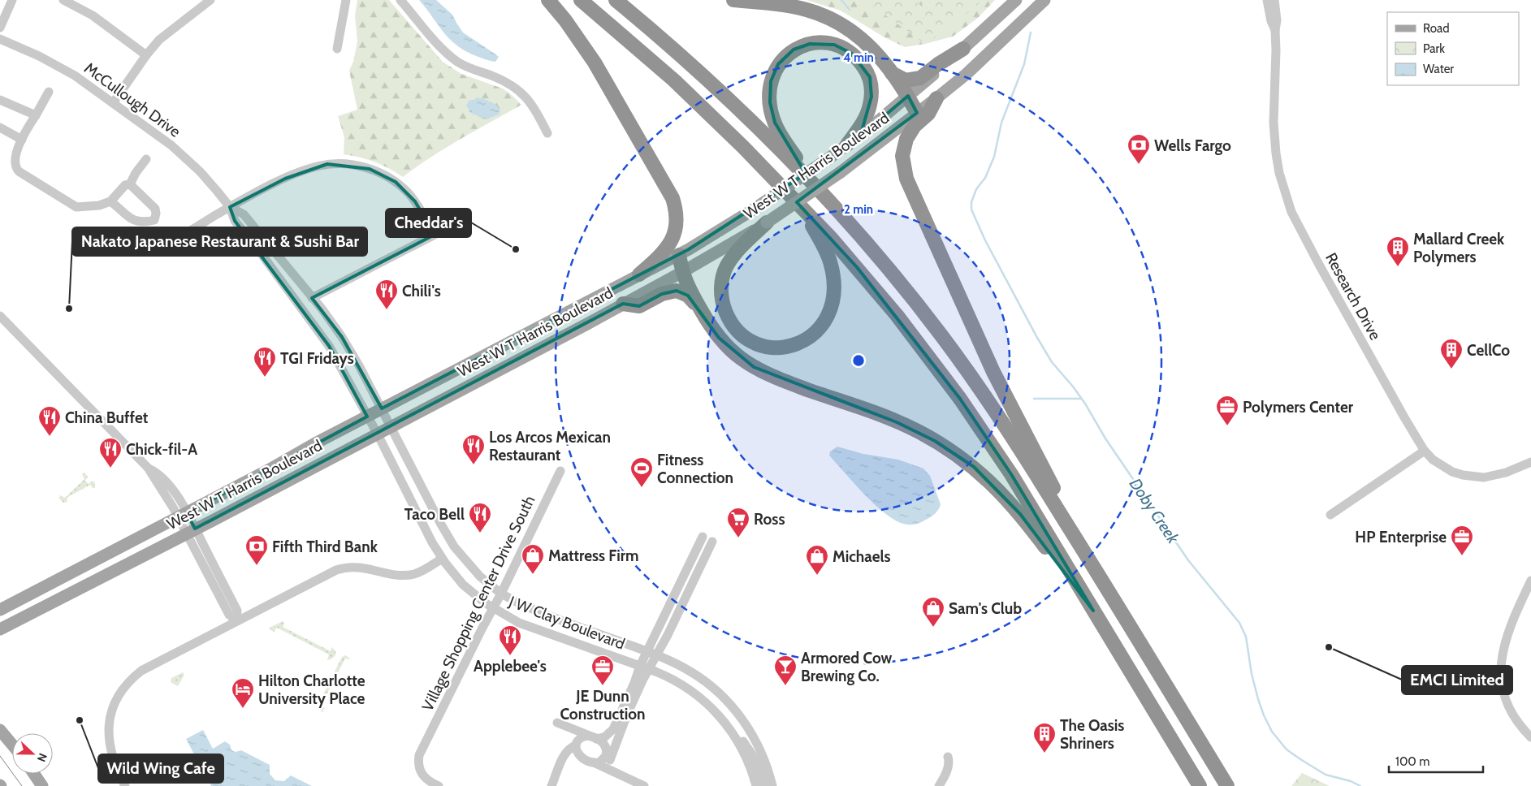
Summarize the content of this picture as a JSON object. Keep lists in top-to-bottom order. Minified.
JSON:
{"streets":{"main road":["West W T Harris Boulevard"],"street":["McCullough Drive","Research Drive","Village Shopping Center Drive South","J W Clay Boulevard"]},"crossings":[["McCullough Drive","West W T Harris Boulevard"],["McCullough Drive","J W Clay Boulevard"],["West W T Harris Boulevard","J W Clay Boulevard"],["Village Shopping Center Drive South","J W Clay Boulevard"]],"water":["Doby Creek"],"places":{"bank":["Wells Fargo","Fifth Third Bank"],"other":["Cheddar's","Nakato Japanese Restaurant & Sushi Bar","EMCI Limited","Wild Wing Cafe"],"building":["Mallard Creek Polymers","CellCo","The Oasis Shriners"],"restaurant":["Chili's","TGI Fridays","China Buffet","Los Arcos Mexican Restaurant","Chick-fil-A","Taco Bell","Applebee's"],"office":["Polymers Center","HP Enterprise","JE Dunn Construction"],"sports":["Fitness Connection"],"supermarket":["Ross"],"shop":["Mattress Firm","Michaels","Sam's Club"],"bar":["Armored Cow Brewing Co."],"hotel":["Hilton Charlotte University Place"]},"legend":["Road","Park","Water"],"scale_bar":"100 m","north":"right","rings":["4 min","2 min"]}
